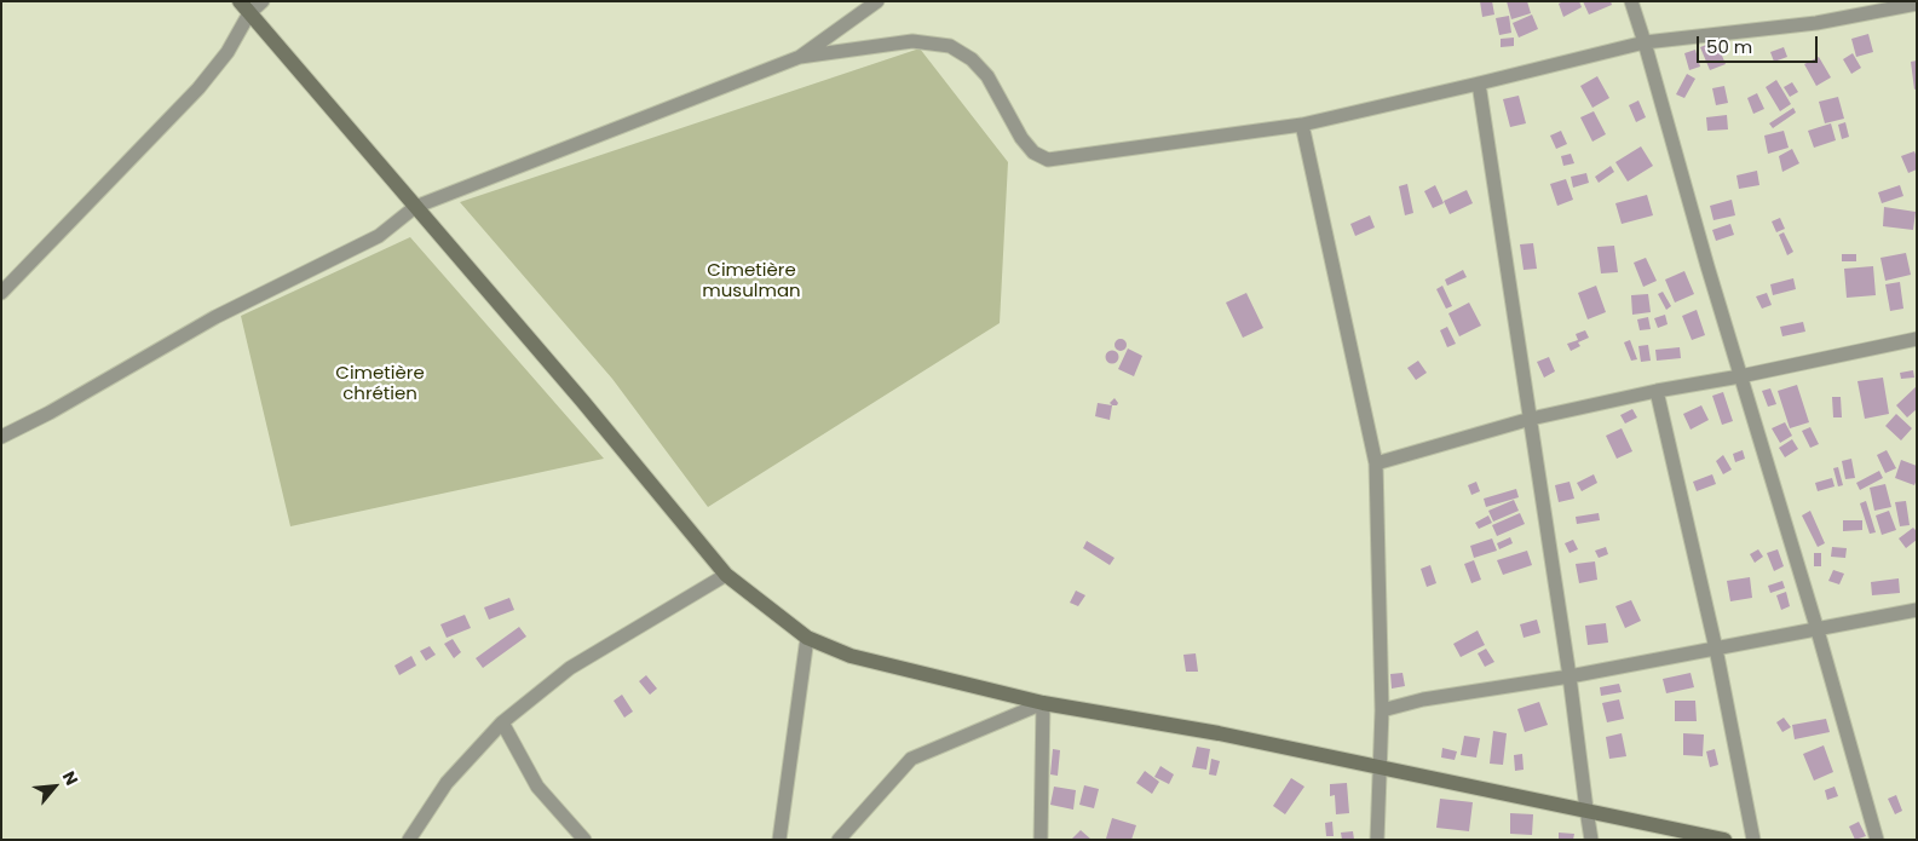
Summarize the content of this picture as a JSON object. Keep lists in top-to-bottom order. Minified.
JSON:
{"parks":["Cimetière musulman","Cimetière chrétien"],"scale_bar":"50 m","north":"top right"}
